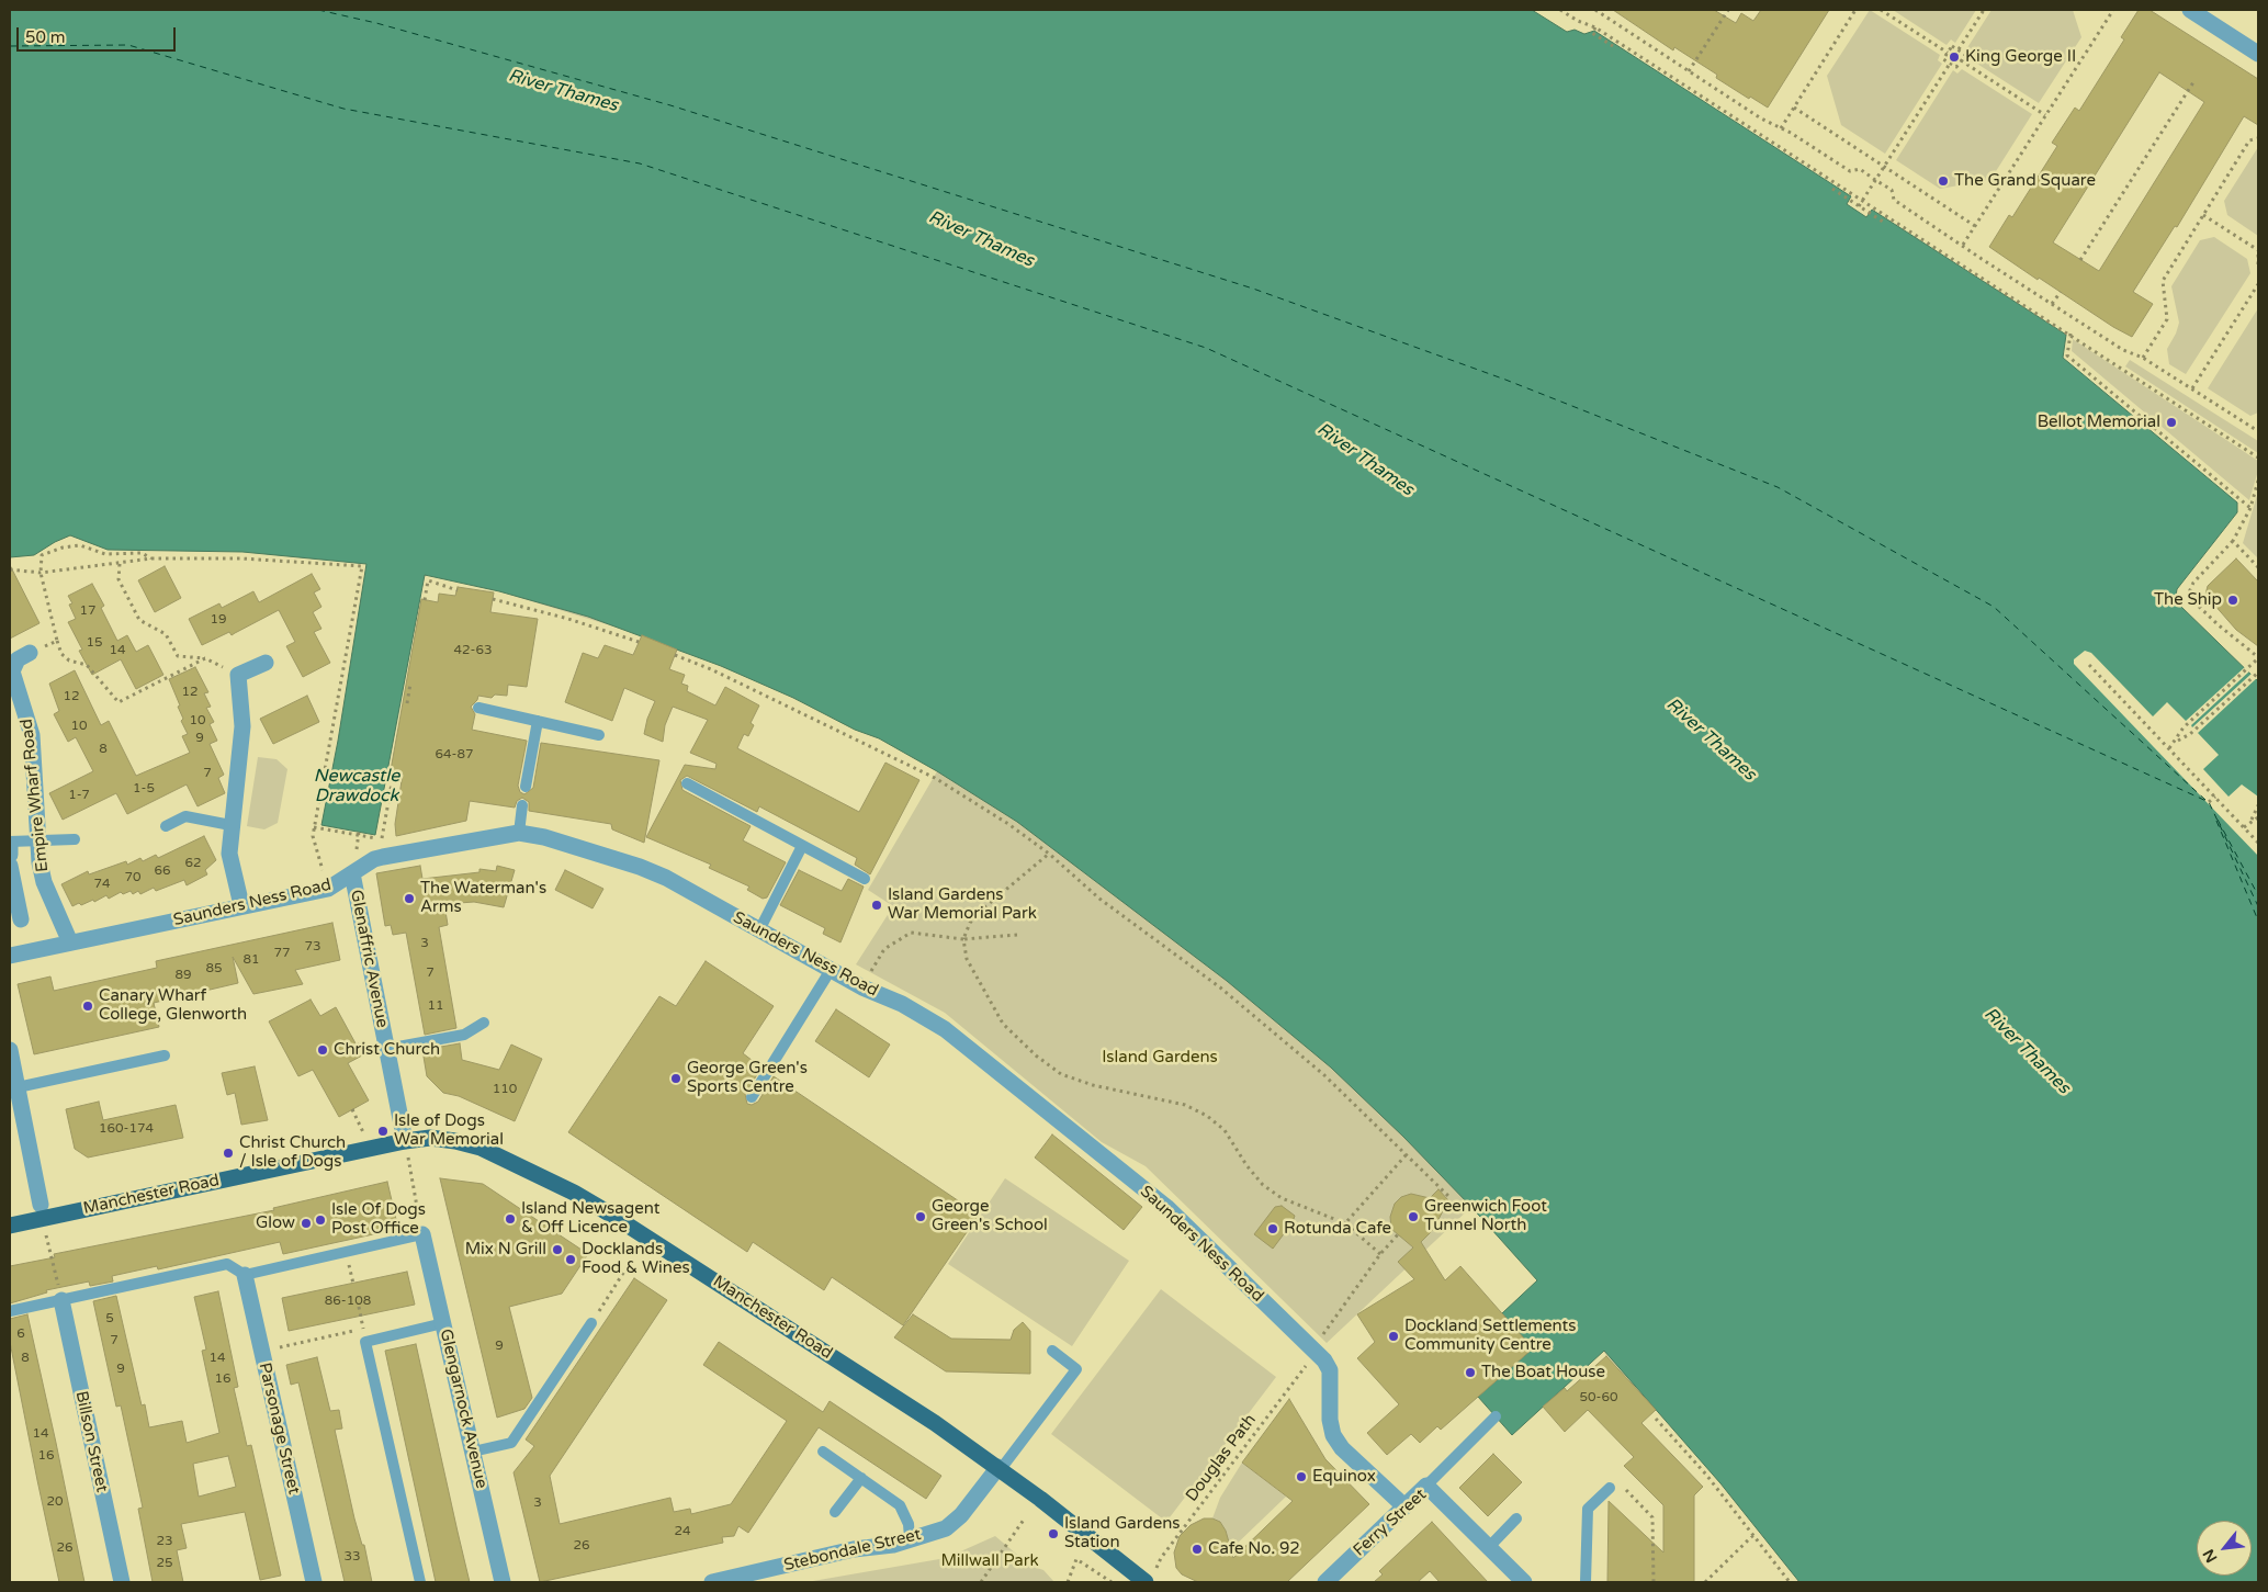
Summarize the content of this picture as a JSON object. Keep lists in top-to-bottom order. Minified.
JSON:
{"streets":{"main road":["Manchester Road"],"street":["Empire Wharf Road","Saunders Ness Road","Glenaffric Avenue","Glengarnock Avenue","Parsonage Street","Billson Street","Ferry Street","Stebondale Street"],"path":["Douglas Path"]},"crossings":[["Empire Wharf Road","Saunders Ness Road"],["Saunders Ness Road","Glenaffric Avenue"],["Saunders Ness Road","Ferry Street"],["Glenaffric Avenue","Manchester Road"],["Manchester Road","Douglas Path"],["Manchester Road","Stebondale Street"]],"water":["River Thames","Newcastle Drawdock"],"parks":["Island Gardens","Millwall Park"],"places":["King George II","The Grand Square","Bellot Memorial","The Ship","The Waterman's Arms","Island Gardens War Memorial Park","Canary Wharf College, Glenworth","Christ Church","George Green's Sports Centre","Isle of Dogs War Memorial","Christ Church / Isle of Dogs","George Green's School","Greenwich Foot Tunnel North","Island Newsagent & Off Licence","Isle Of Dogs Post Office","Glow","Rotunda Cafe","Mix N Grill","Docklands Food & Wines","Dockland Settlements Community Centre","The Boat House","Equinox","Island Gardens Station","Cafe No. 92"],"house_numbers":["17","19","15","14","42-63","12","12","10","10","9","8","64-87","7","1-5","1-7","62","66","70","74","3","73","77","81","85","7","89","11","110","160-174","86-108","5","6","7","9","8","14","9","16","50-60","14","16","20","3","24","23","26","26","33","25"],"scale_bar":"50 m","north":"bottom left"}
